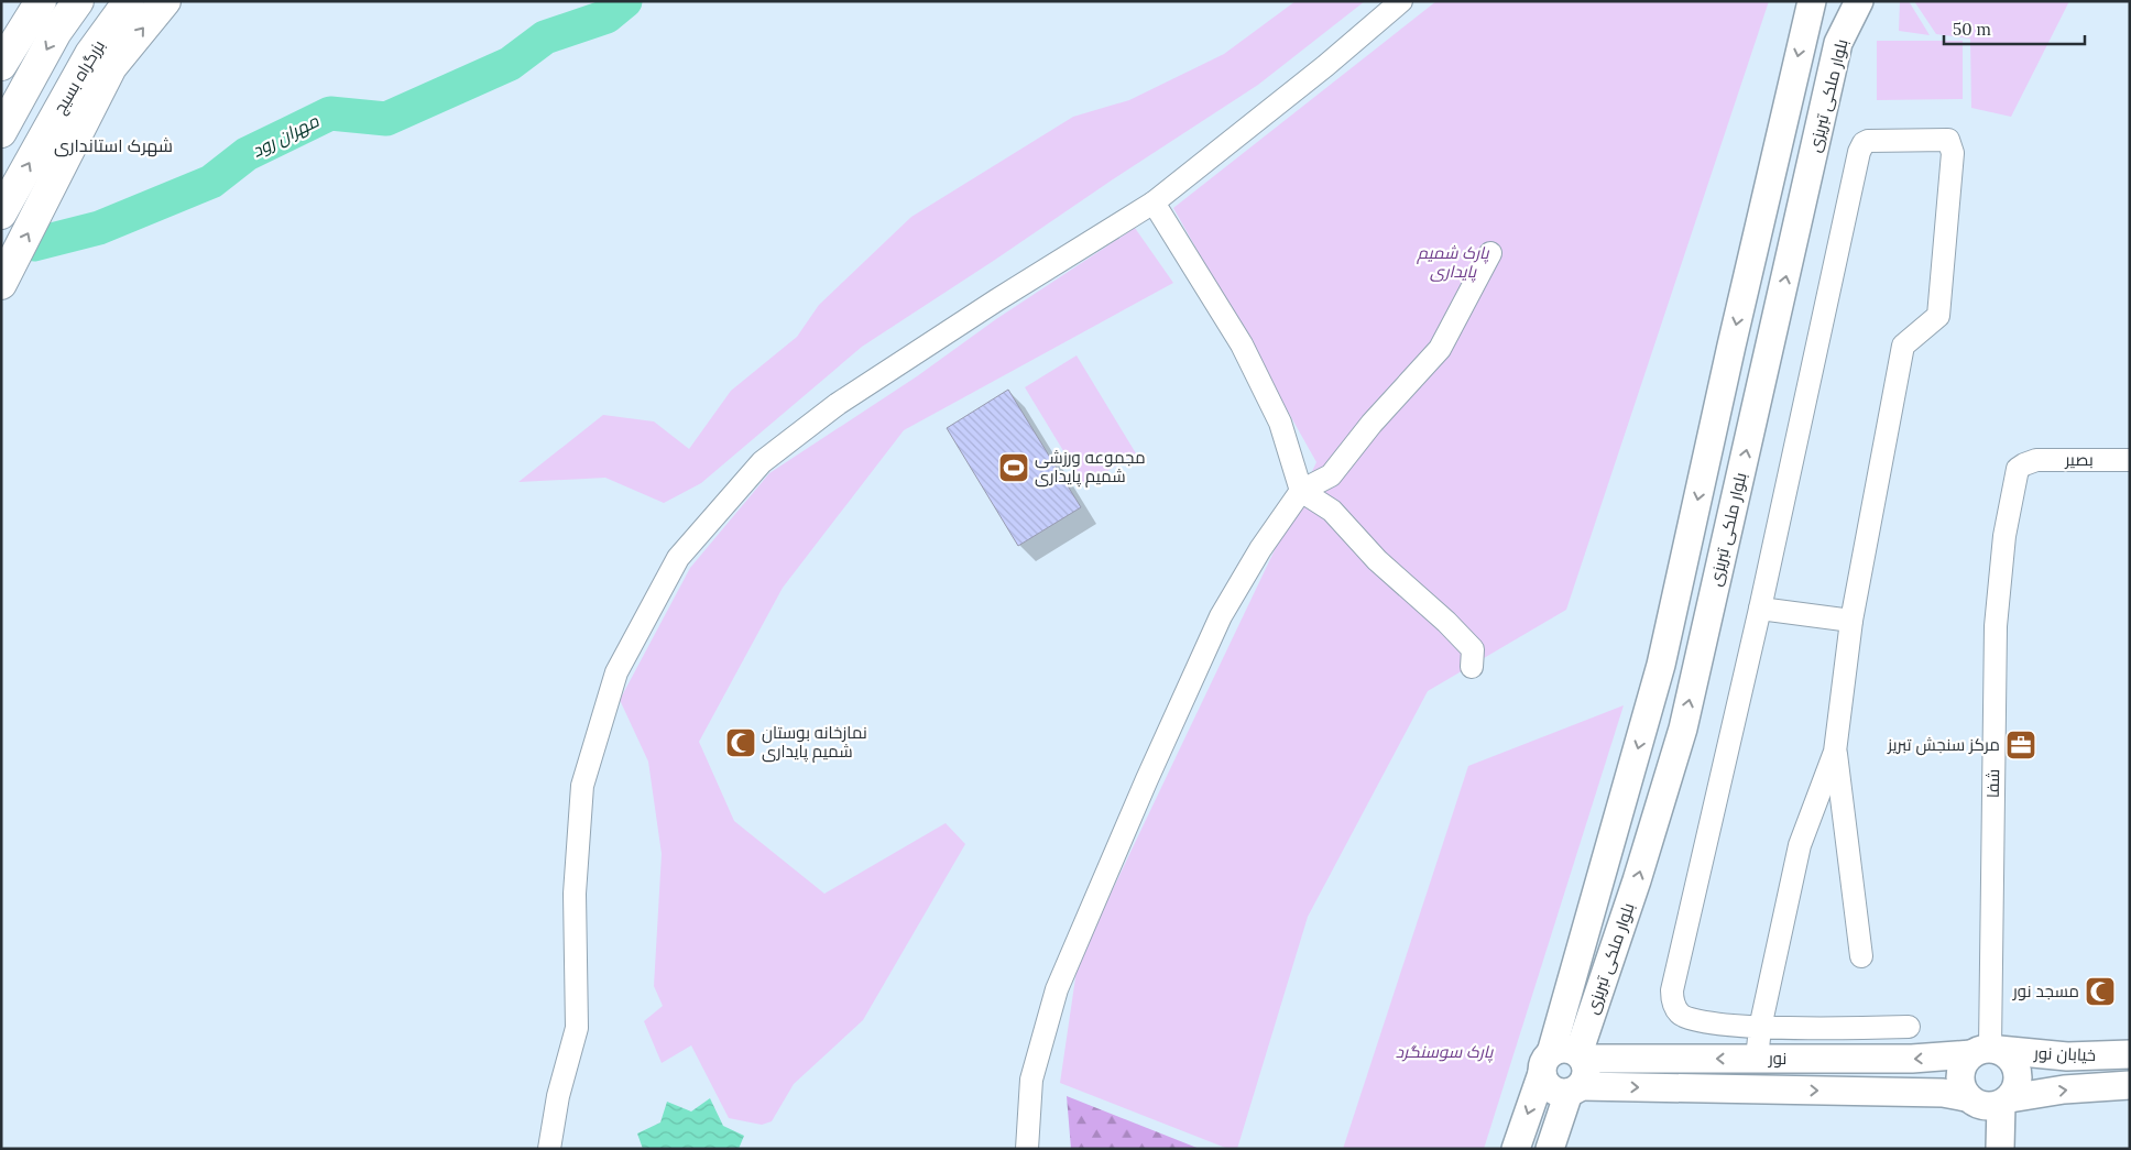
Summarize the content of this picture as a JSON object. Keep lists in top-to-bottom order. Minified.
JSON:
{"streets":{"highway":["بزرگراه بسیج"],"main road":["بلوار ملکى تبریزى","خیابان نور","نور"],"street":["بصیر","شفا"]},"crossings":[["بلوار ملکى تبریزى","نور"],["بصیر","شفا"],["شفا","خیابان نور"],["شفا","نور"],["خیابان نور","نور"]],"districts":["شهرک استانداری"],"water":["مهران رود"],"parks":["پارک شمیم پایداری","پارک سوسنگرد"],"places":{"sports":["مجموعه ورزشی شمیم پایداری"],"mosque":["نمازخانه بوستان شمیم پایداری","مسجد نور"],"office":["مرکز سنجش تبریز"]},"scale_bar":"50 m"}
